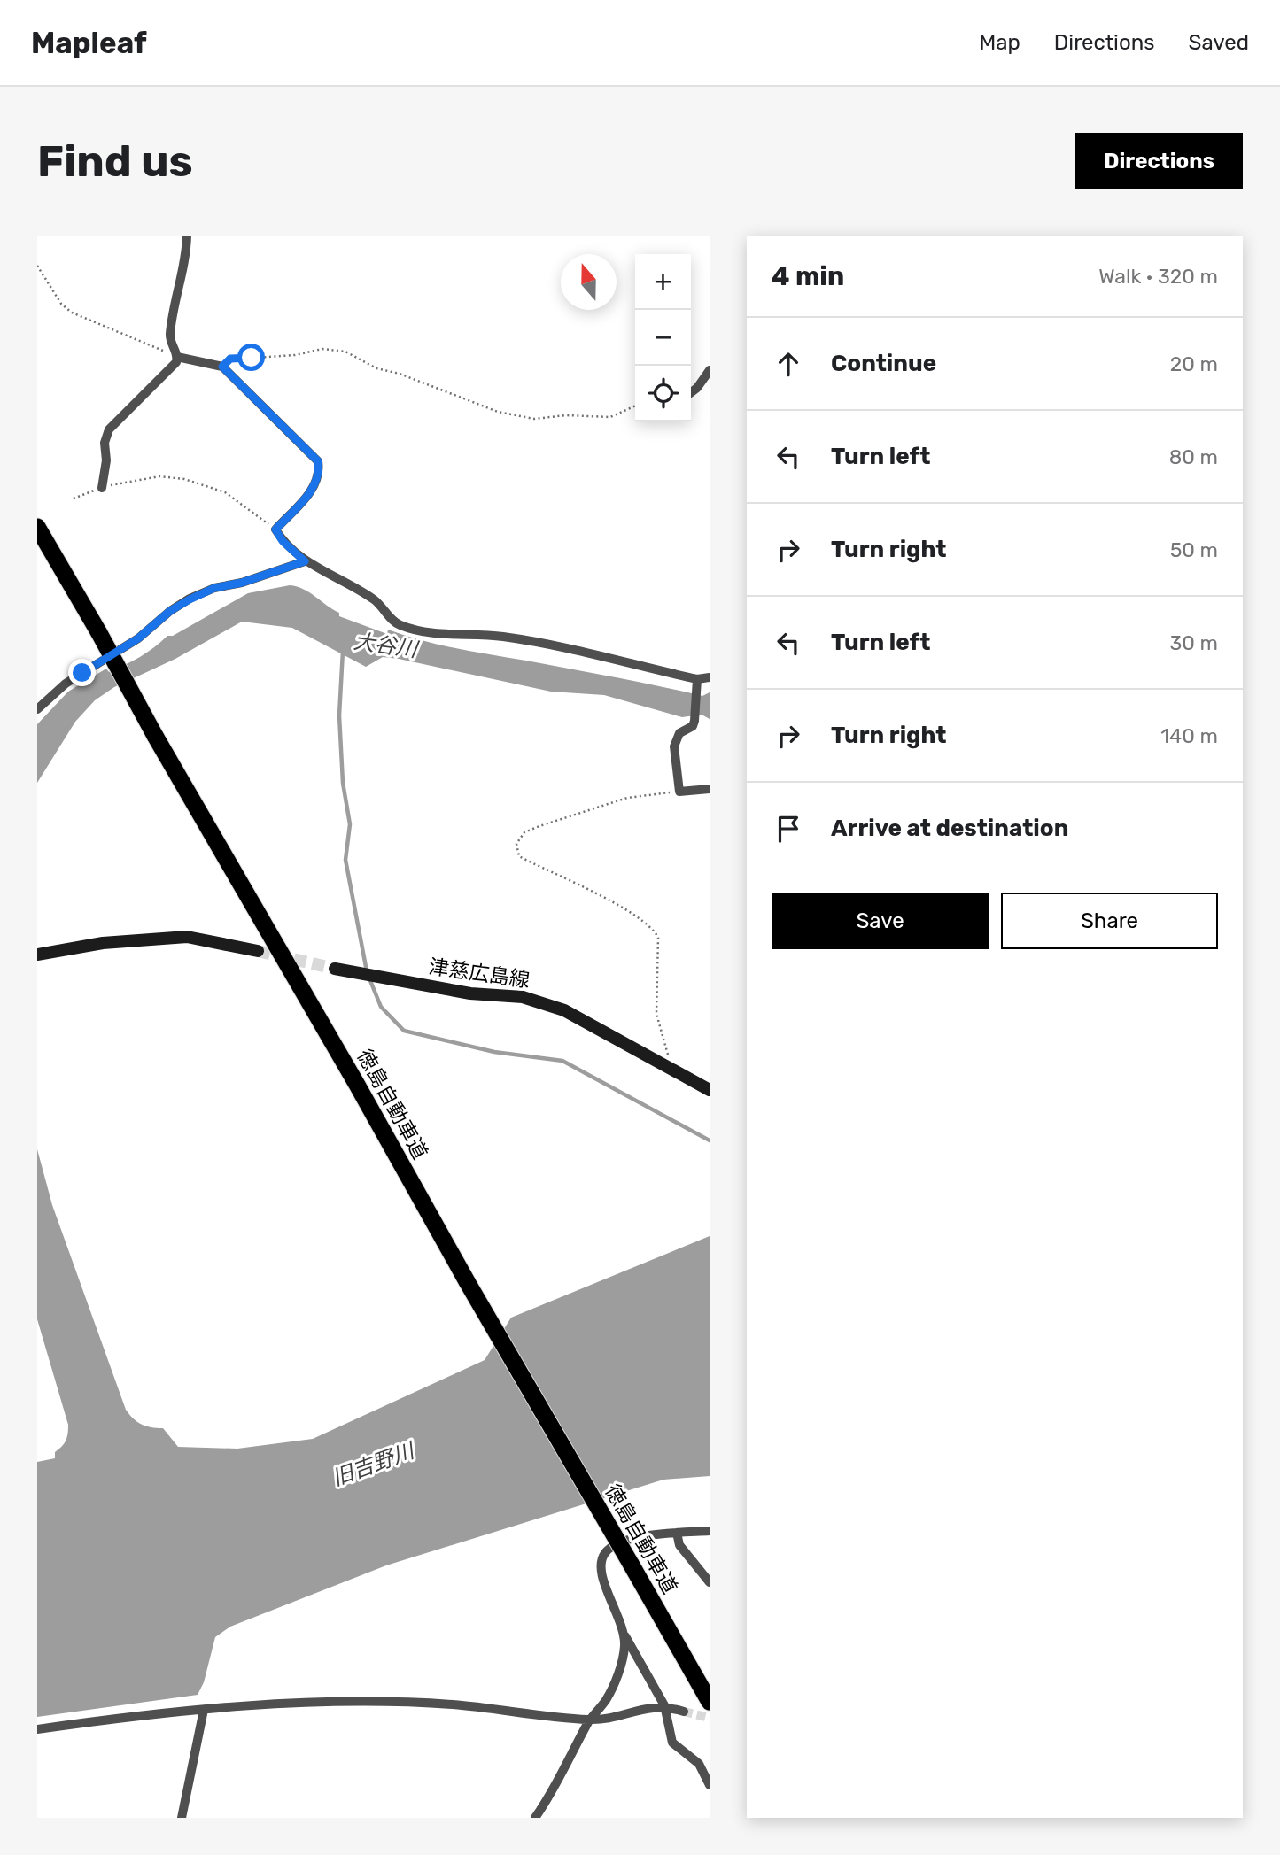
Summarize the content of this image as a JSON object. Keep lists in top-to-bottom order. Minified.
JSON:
{"streets":{"highway":["徳島自動車道"],"main road":["津慈広島線"]},"water":["大谷川","旧吉野川"],"north":"top","page":{"header":"Mapleaf","nav":["Map","Directions","Saved"],"buttons":["Directions",["Save","Share"]],"title":"Find us","heading":["4 min","Walk · 320 m"],"map_buttons":["+","−"],"list":[["Continue","20 m"],["Turn left","80 m"],["Turn right","50 m"],["Turn left","30 m"],["Turn right","140 m"],"Arrive at destination"]}}
